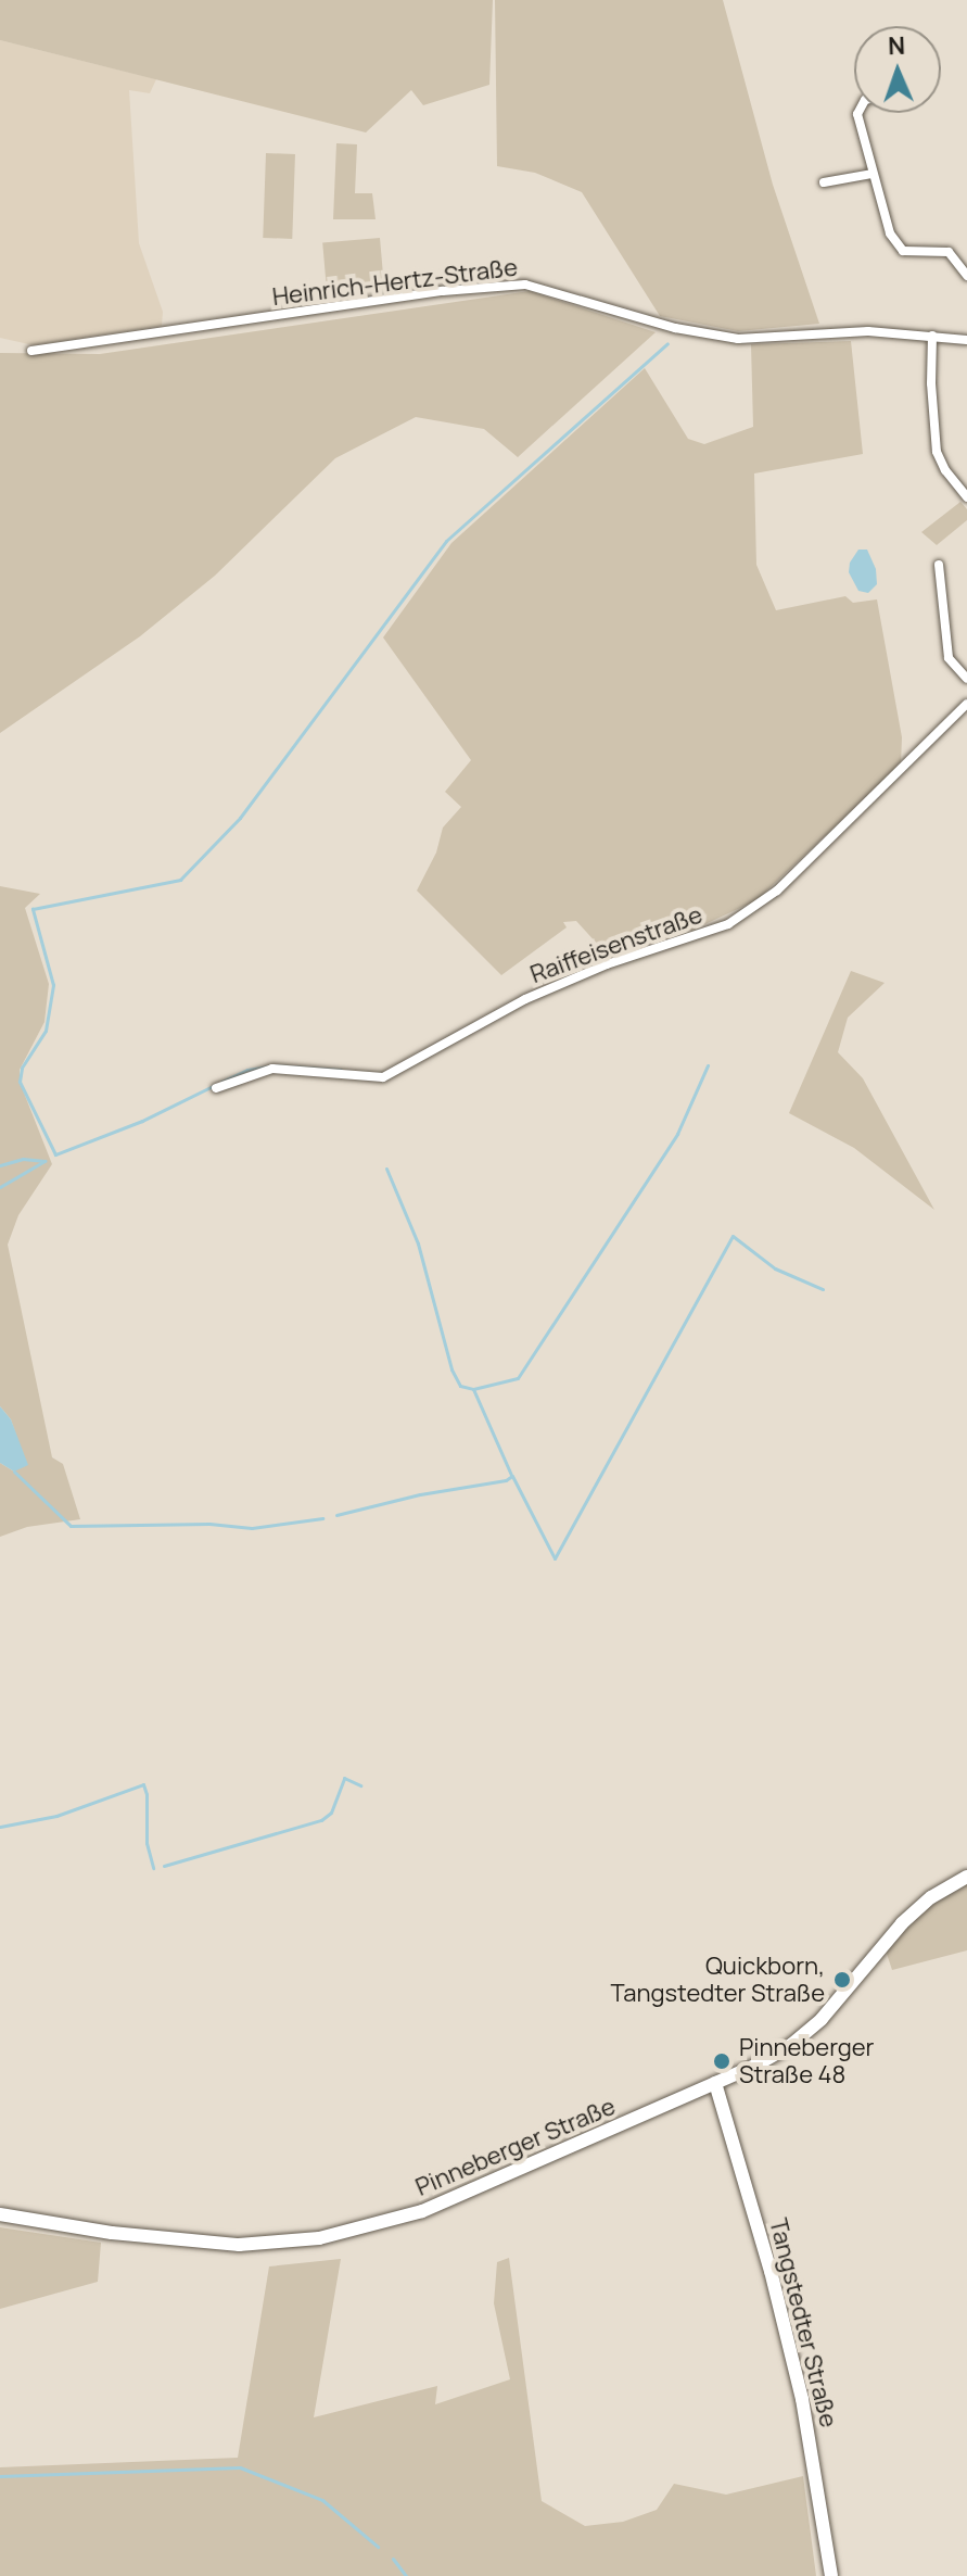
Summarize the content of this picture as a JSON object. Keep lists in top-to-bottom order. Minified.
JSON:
{"streets":{"main road":["Pinneberger Straße","Tangstedter Straße"],"street":["Heinrich-Hertz-Straße","Raiffeisenstraße"]},"crossings":[["Pinneberger Straße","Tangstedter Straße"]],"places":["Quickborn, Tangstedter Straße","Pinneberger Straße 48"],"north":"top"}
